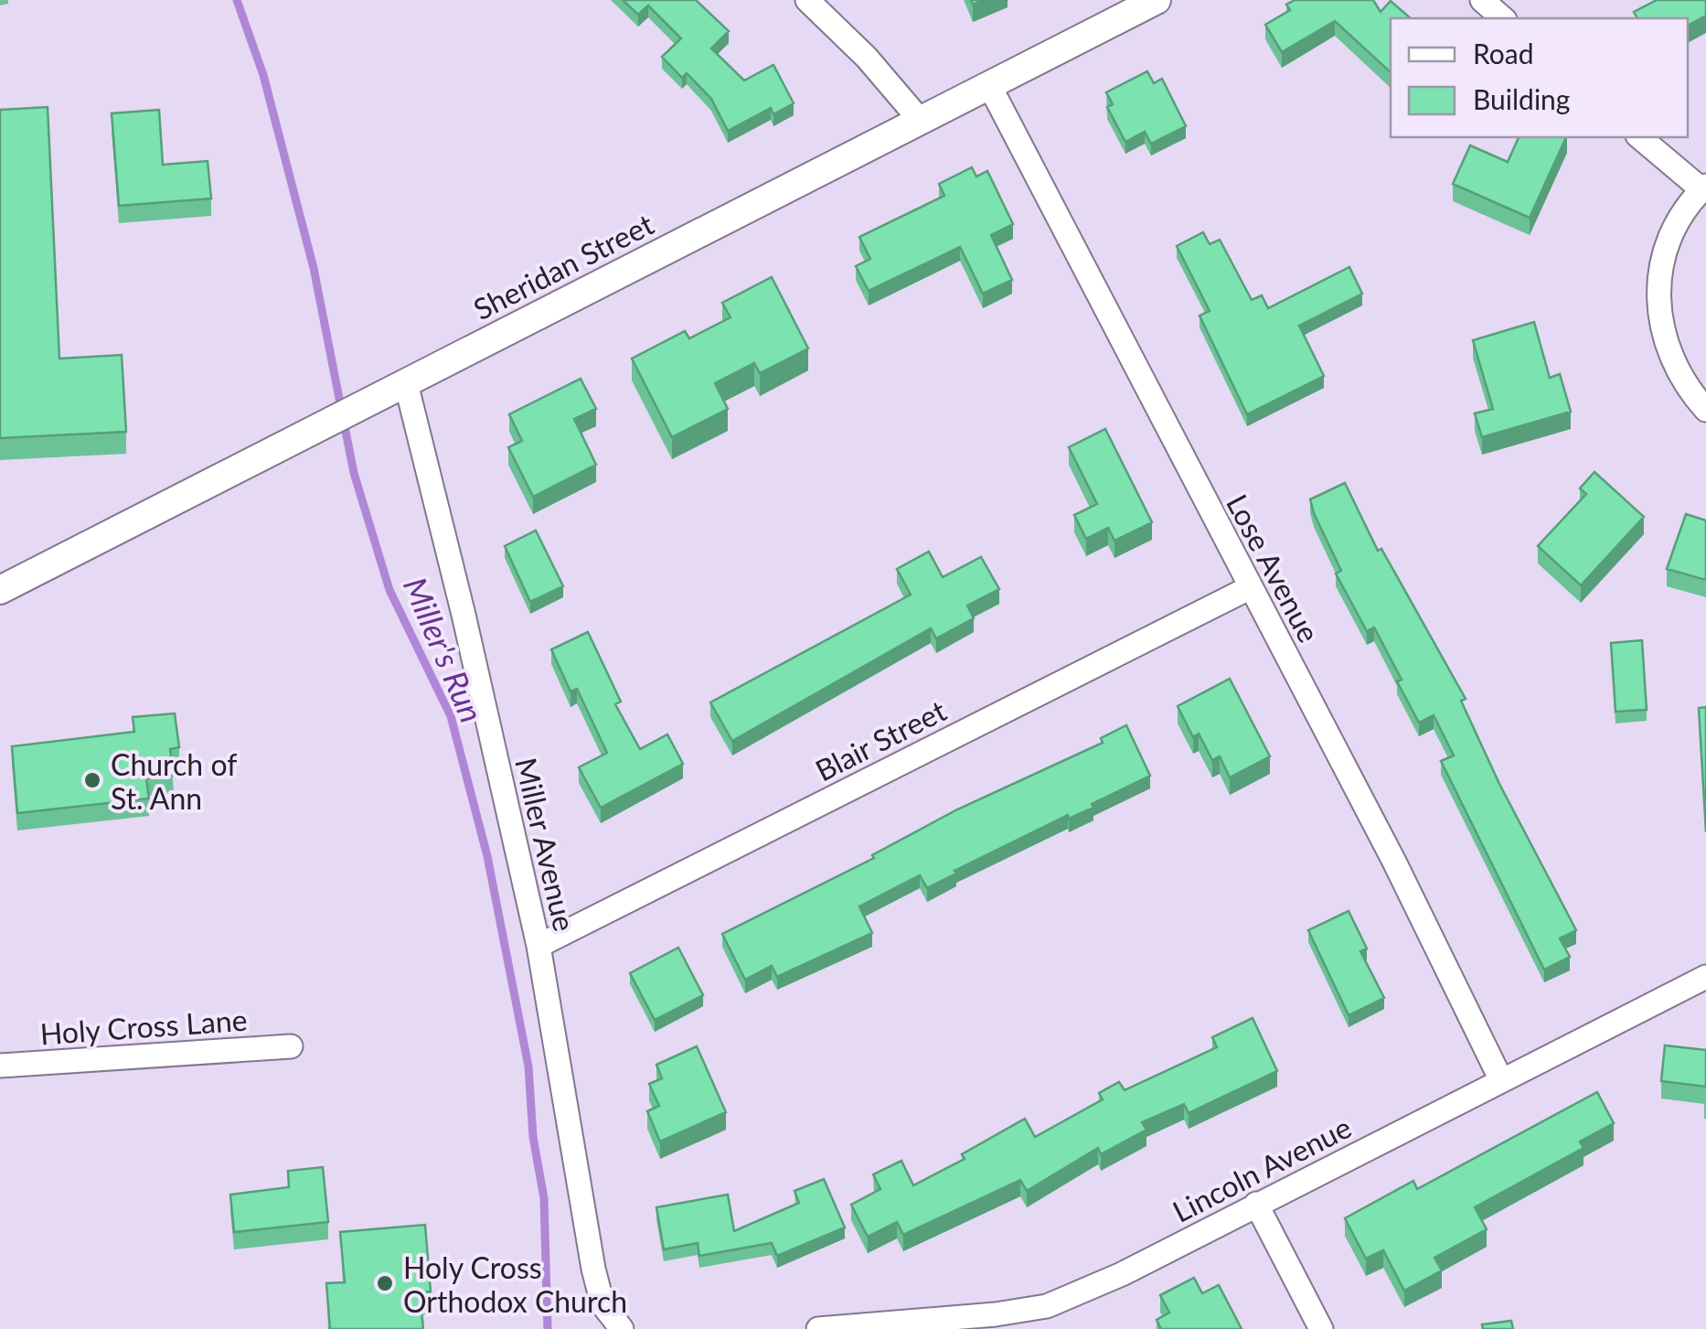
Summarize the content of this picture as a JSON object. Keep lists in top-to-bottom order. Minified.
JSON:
{"streets":{"street":["Sheridan Street","Lose Avenue","Blair Street","Miller Avenue","Holy Cross Lane","Lincoln Avenue"]},"crossings":[["Sheridan Street","Lose Avenue"],["Sheridan Street","Miller Avenue"],["Lose Avenue","Blair Street"],["Lose Avenue","Lincoln Avenue"],["Blair Street","Miller Avenue"]],"water":["Miller's Run"],"places":["Church of St. Ann","Holy Cross Orthodox Church"],"legend":["Road","Building"]}
